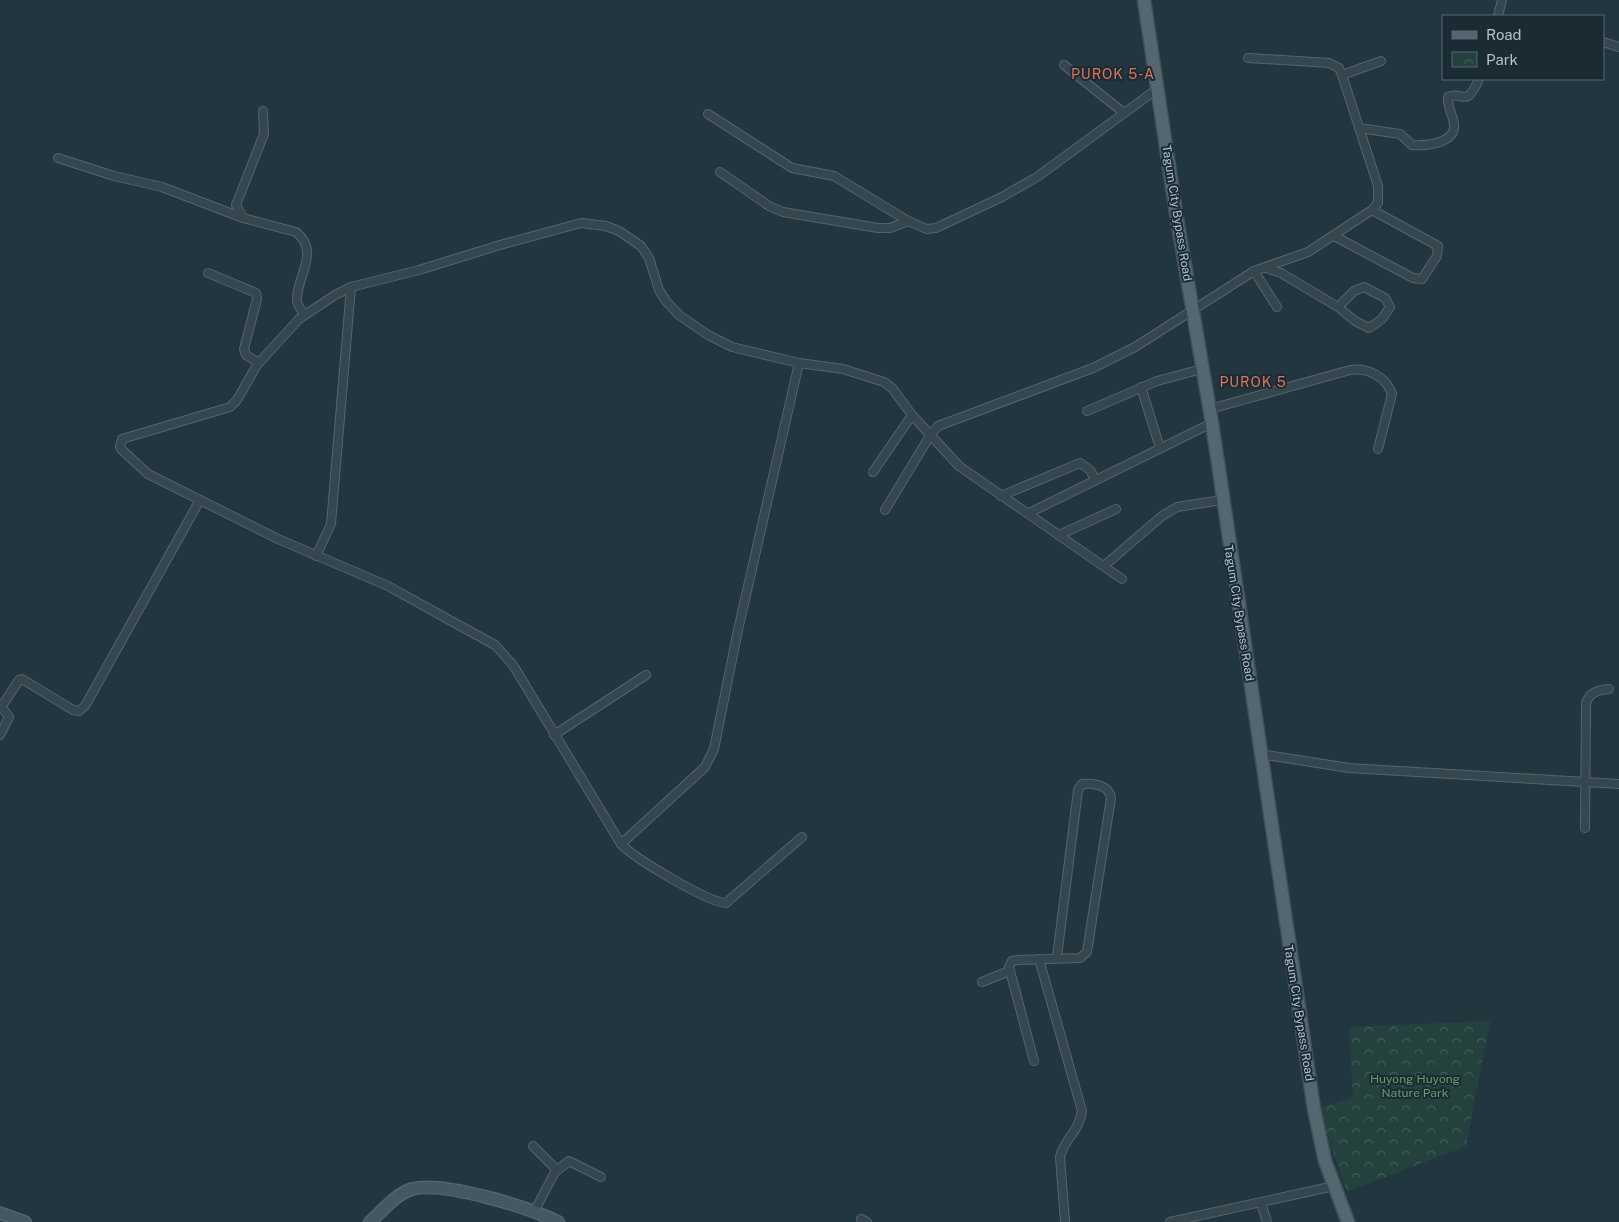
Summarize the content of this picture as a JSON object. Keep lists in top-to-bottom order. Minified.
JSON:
{"streets":{"main road":["Tagum City Bypass Road"]},"districts":["PUROK 5-A","PUROK 5"],"parks":["Huyong Huyong Nature Park"],"legend":["Road","Park"]}
